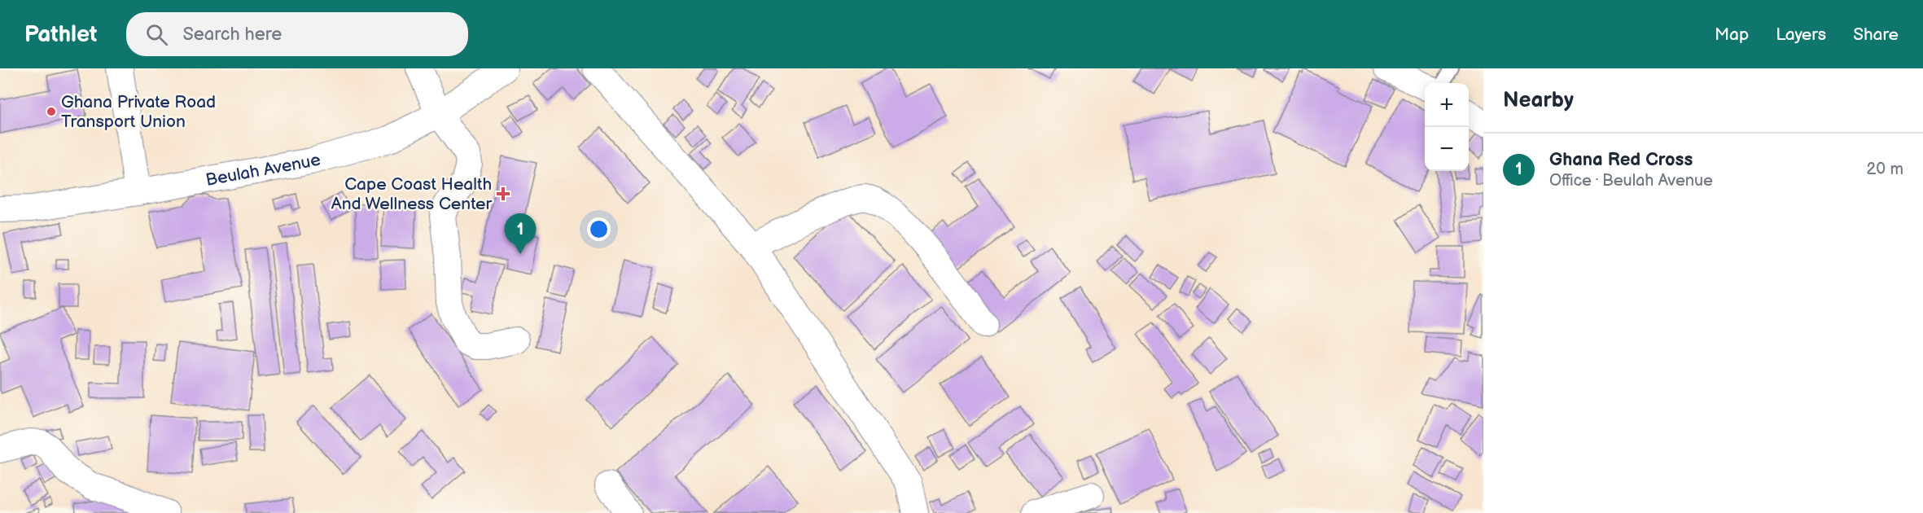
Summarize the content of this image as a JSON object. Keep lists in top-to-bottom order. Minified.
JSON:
{"streets":{"street":["Beulah Avenue"]},"places":{"other":["Ghana Private Road Transport Union"],"health":["Cape Coast Health And Wellness Center"]},"page":{"header":"Pathlet","search":"Search here","nav":["Map","Layers","Share"],"heading":"Nearby","map_buttons":["+","−"],"list":[{"mark":"1","name":"Ghana Red Cross","note":"Office · Beulah Avenue","value":"20 m"}],"pins":"1"}}
